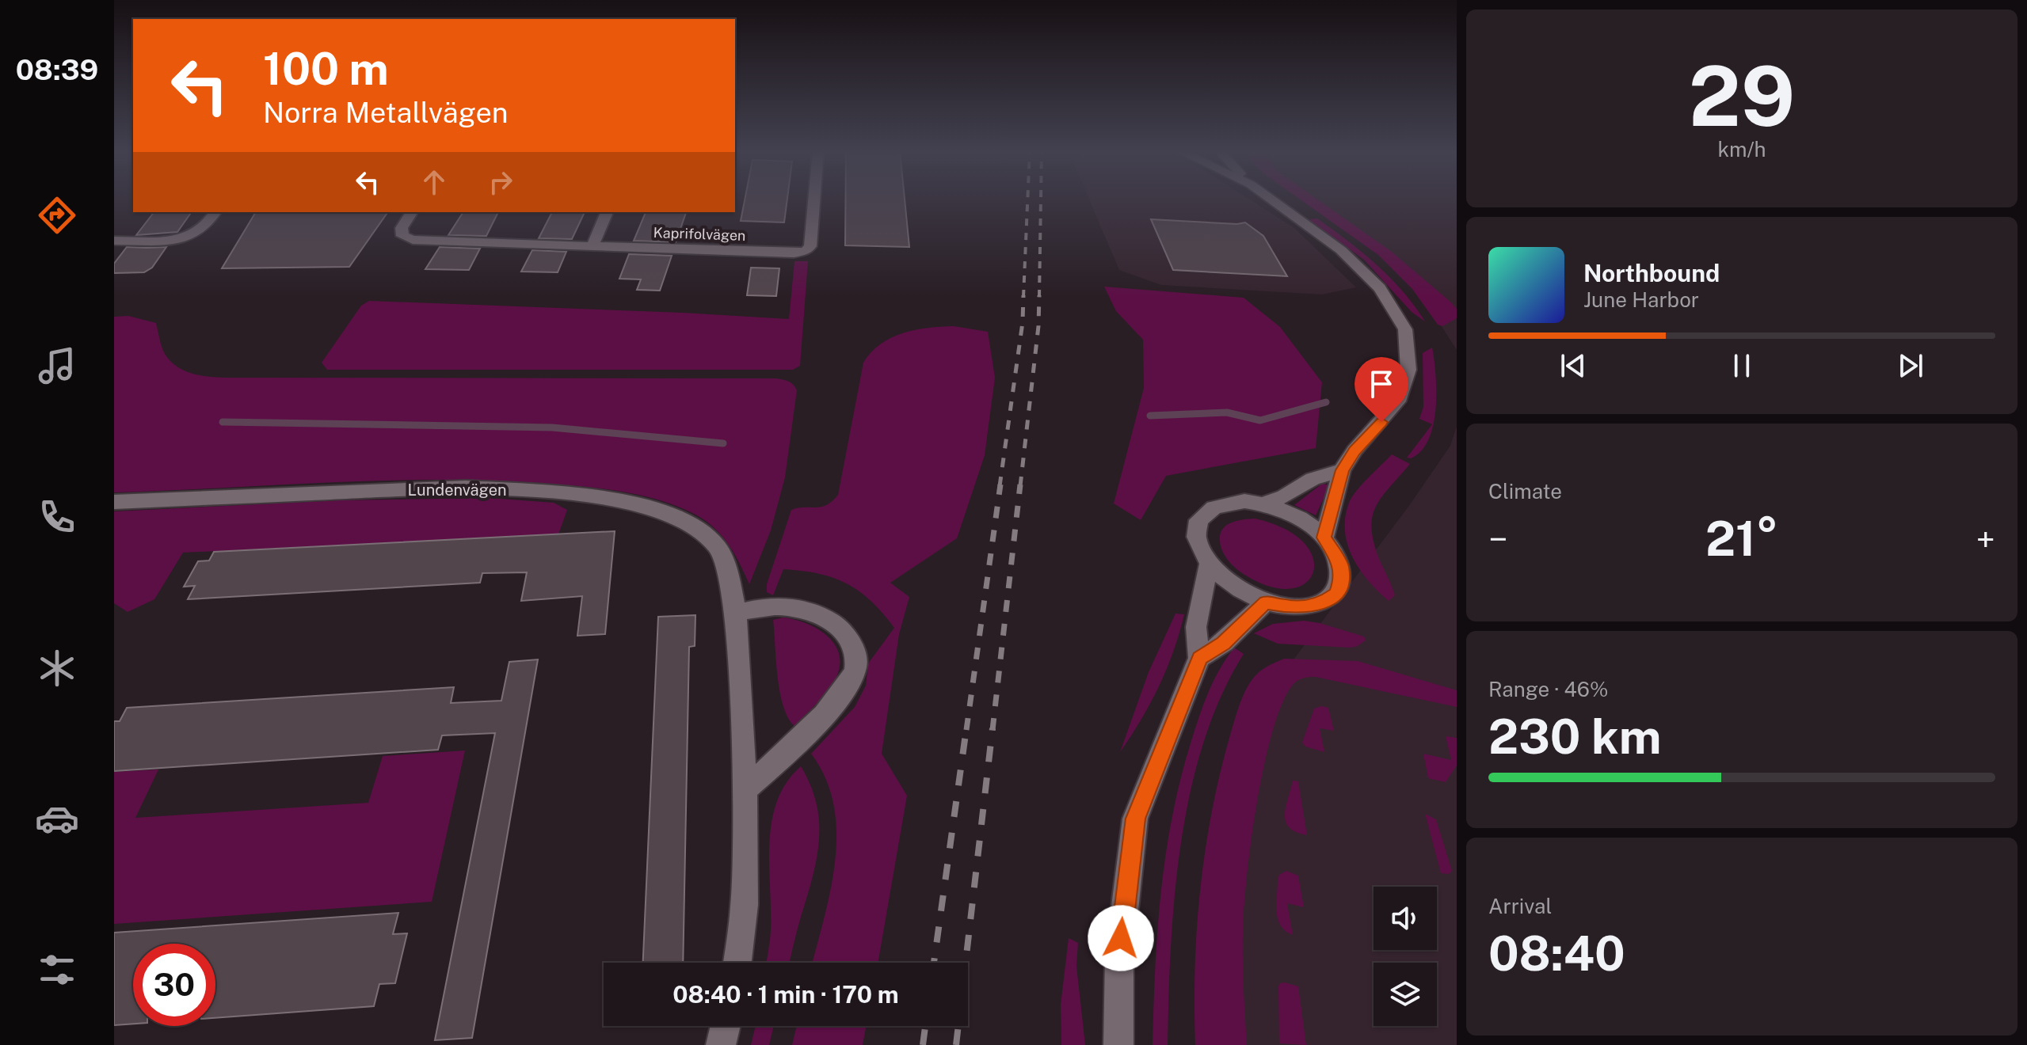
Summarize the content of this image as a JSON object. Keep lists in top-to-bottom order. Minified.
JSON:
{"streets":{"street":["Kaprifolvägen","Lundenvägen"]},"page":{"tabs":"08:39","tile":[["29","km/h"],"Climate",["Range · 46%","230 km"],["Arrival","08:40"]],"turn":["100 m","Norra Metallvägen"],"song":["Northbound","June Harbor"],"heat":["−","21°","+"],"limit":"30","trip":"08:40 · 1 min · 170 m"}}
